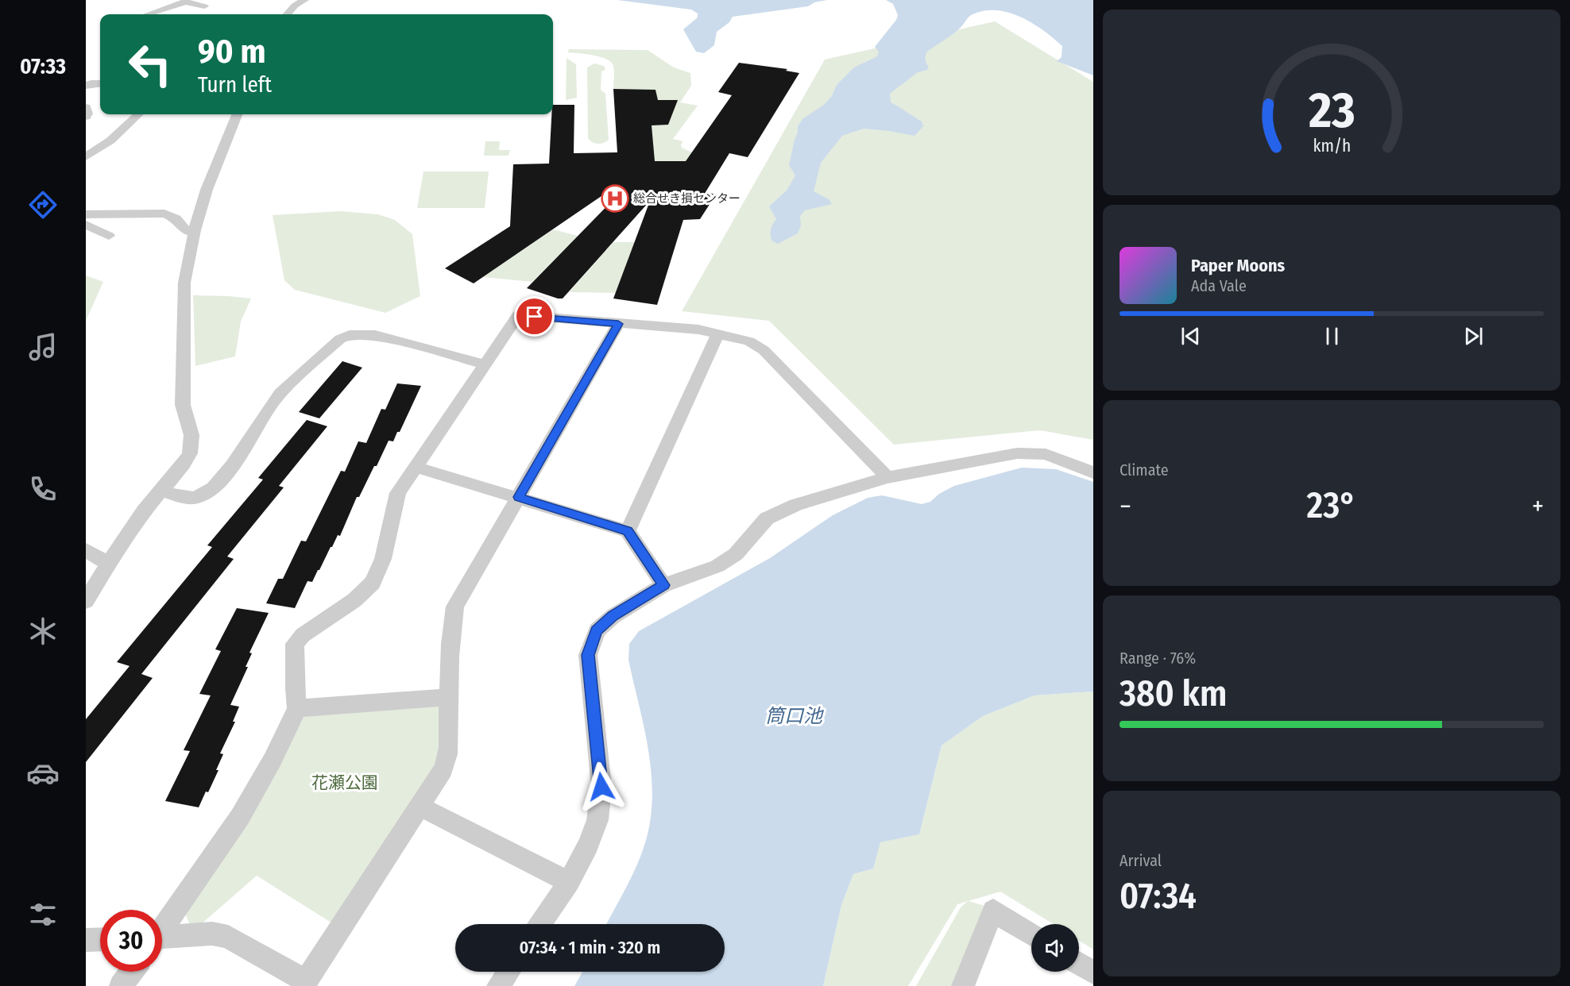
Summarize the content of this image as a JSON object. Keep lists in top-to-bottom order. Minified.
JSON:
{"water":["筒口池"],"parks":["花瀬公園"],"places":{"hospital":["総合せき損センター"]},"page":{"tabs":"07:33","turn":["90 m","Turn left"],"song":["Paper Moons","Ada Vale"],"tile":["Climate",["Range · 76%","380 km"],["Arrival","07:34"]],"heat":["−","23°","+"],"limit":"30","trip":"07:34 · 1 min · 320 m","gauge":["23","km/h"]}}
